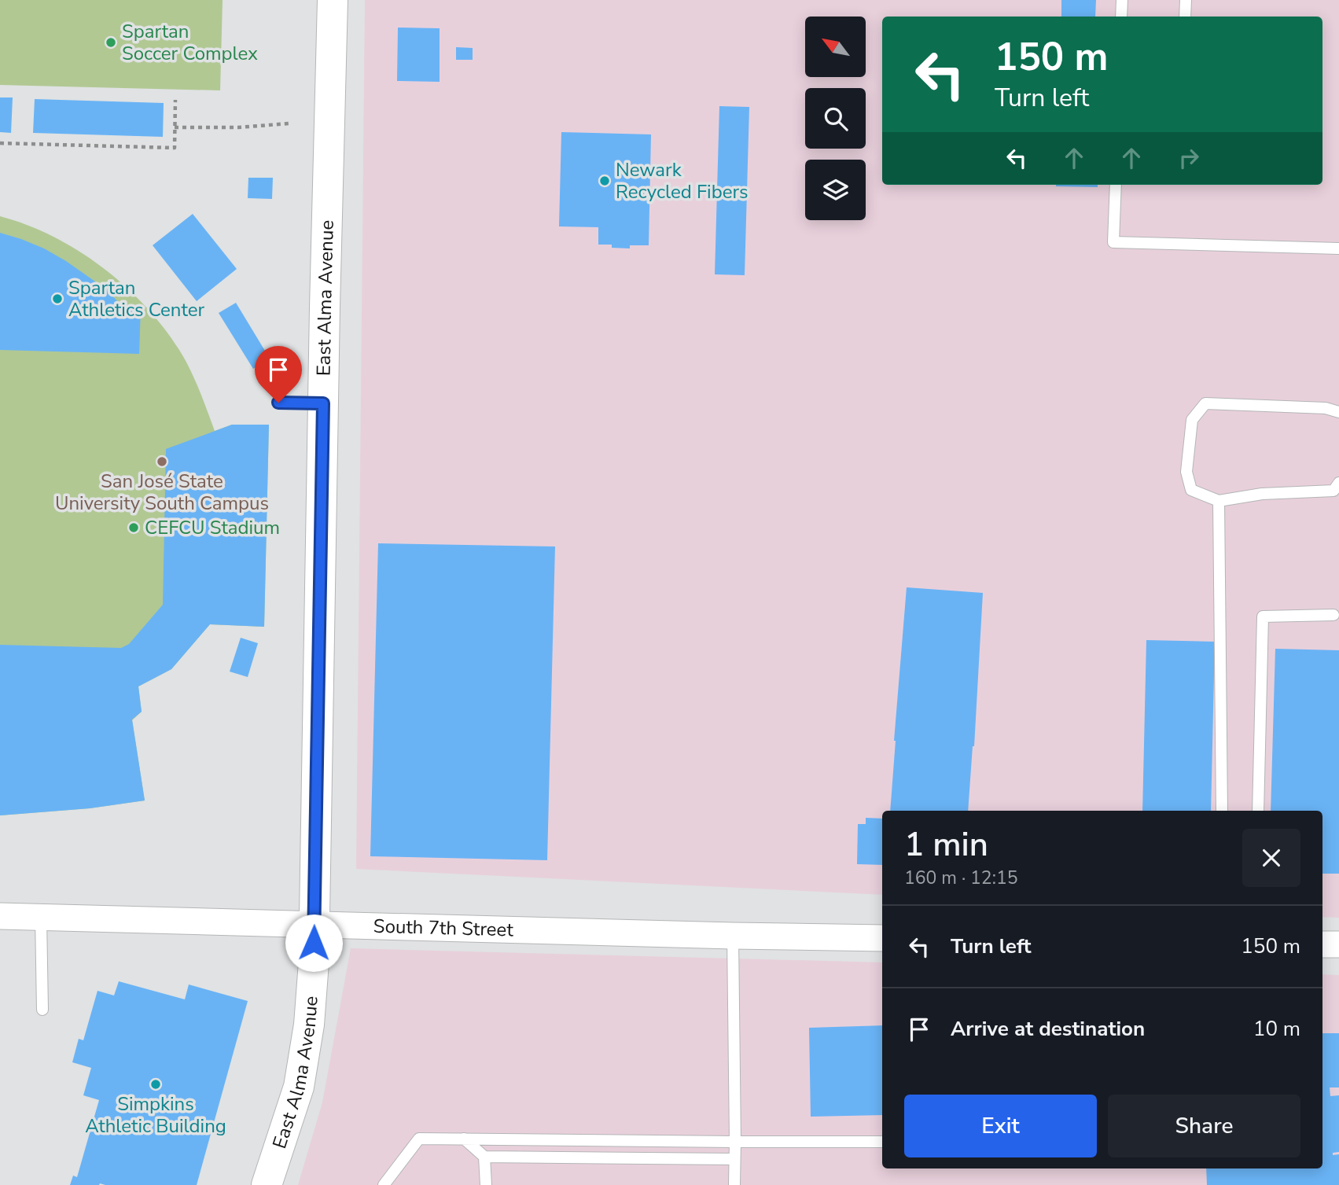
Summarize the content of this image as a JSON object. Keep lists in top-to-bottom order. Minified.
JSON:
{"streets":{"main road":["East Alma Avenue"],"street":["South 7th Street"]},"crossings":[["East Alma Avenue","South 7th Street"]],"places":["Spartan Soccer Complex","Newark Recycled Fibers","Spartan Athletics Center","San José State University South Campus","CEFCU Stadium","Simpkins Athletic Building"],"north":"top left","page":{"turn":["150 m","Turn left"],"heading":["1 min","160 m · 12:15"],"list":[{"name":"Turn left","value":"150 m"},{"name":"Arrive at destination","value":"10 m"}],"buttons":["Exit","Share"]}}
